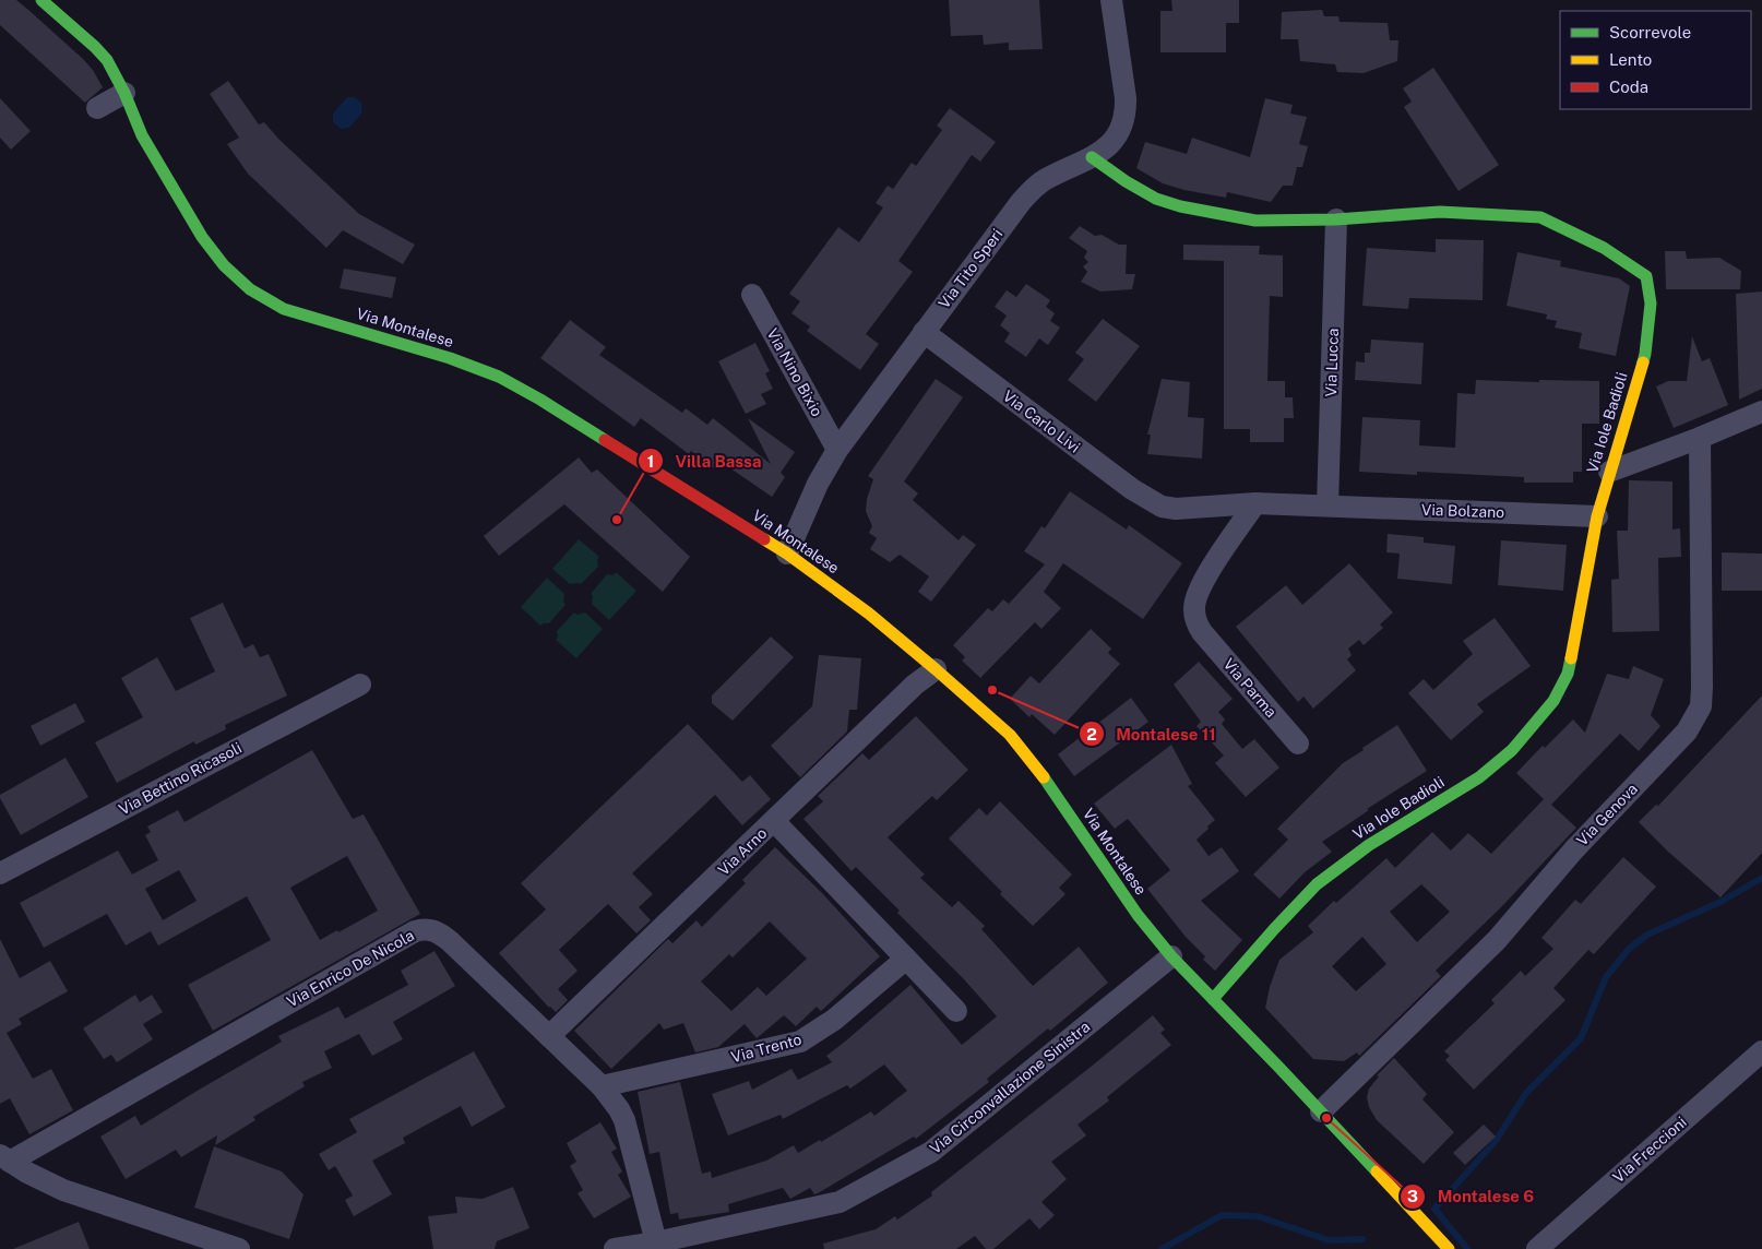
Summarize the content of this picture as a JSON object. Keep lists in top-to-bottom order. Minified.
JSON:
{"streets":{"street":["Via Tito Speri","Via Montalese","Via Lucca","Via Nino Bixio","Via Carlo Livi","Via Iole Badioli","Via Bolzano","Via Parma","Via Bettino Ricasoli","Via Genova","Via Arno","Via Enrico De Nicola","Via Trento","Via Circonvallazione Sinistra","Via Freccioni"]},"crossings":[["Via Tito Speri","Via Montalese"],["Via Tito Speri","Via Nino Bixio"],["Via Tito Speri","Via Carlo Livi"],["Via Tito Speri","Via Iole Badioli"],["Via Montalese","Via Iole Badioli"],["Via Montalese","Via Genova"],["Via Montalese","Via Arno"],["Via Montalese","Via Circonvallazione Sinistra"],["Via Lucca","Via Iole Badioli"],["Via Lucca","Via Bolzano"],["Via Carlo Livi","Via Bolzano"],["Via Iole Badioli","Via Bolzano"],["Via Bolzano","Via Parma"],["Via Arno","Via Enrico De Nicola"],["Via Enrico De Nicola","Via Trento"],["Via Enrico De Nicola","Via Circonvallazione Sinistra"]],"places":["Villa Bassa","Montalese 11","Montalese 6"],"legend":["Scorrevole","Lento","Coda"]}
